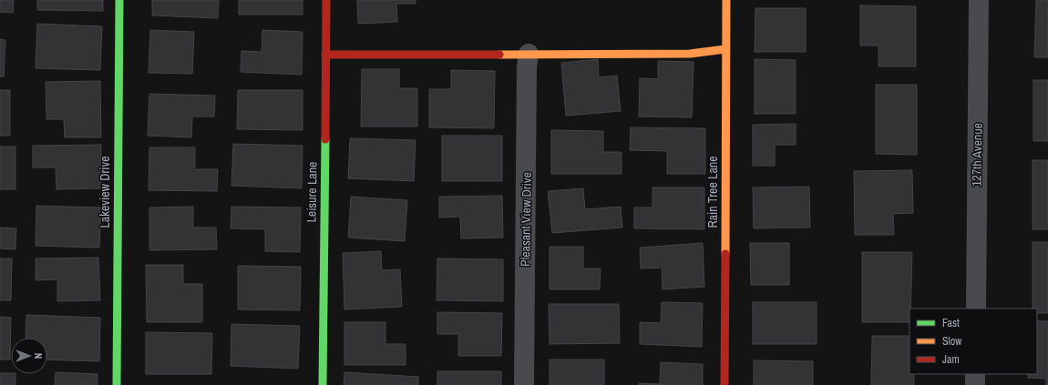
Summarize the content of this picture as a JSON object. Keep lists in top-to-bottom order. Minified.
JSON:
{"streets":{"street":["127th Avenue","Lakeview Drive","Leisure Lane","Rain Tree Lane","Pleasant View Drive"]},"legend":["Fast","Slow","Jam"],"north":"right"}
